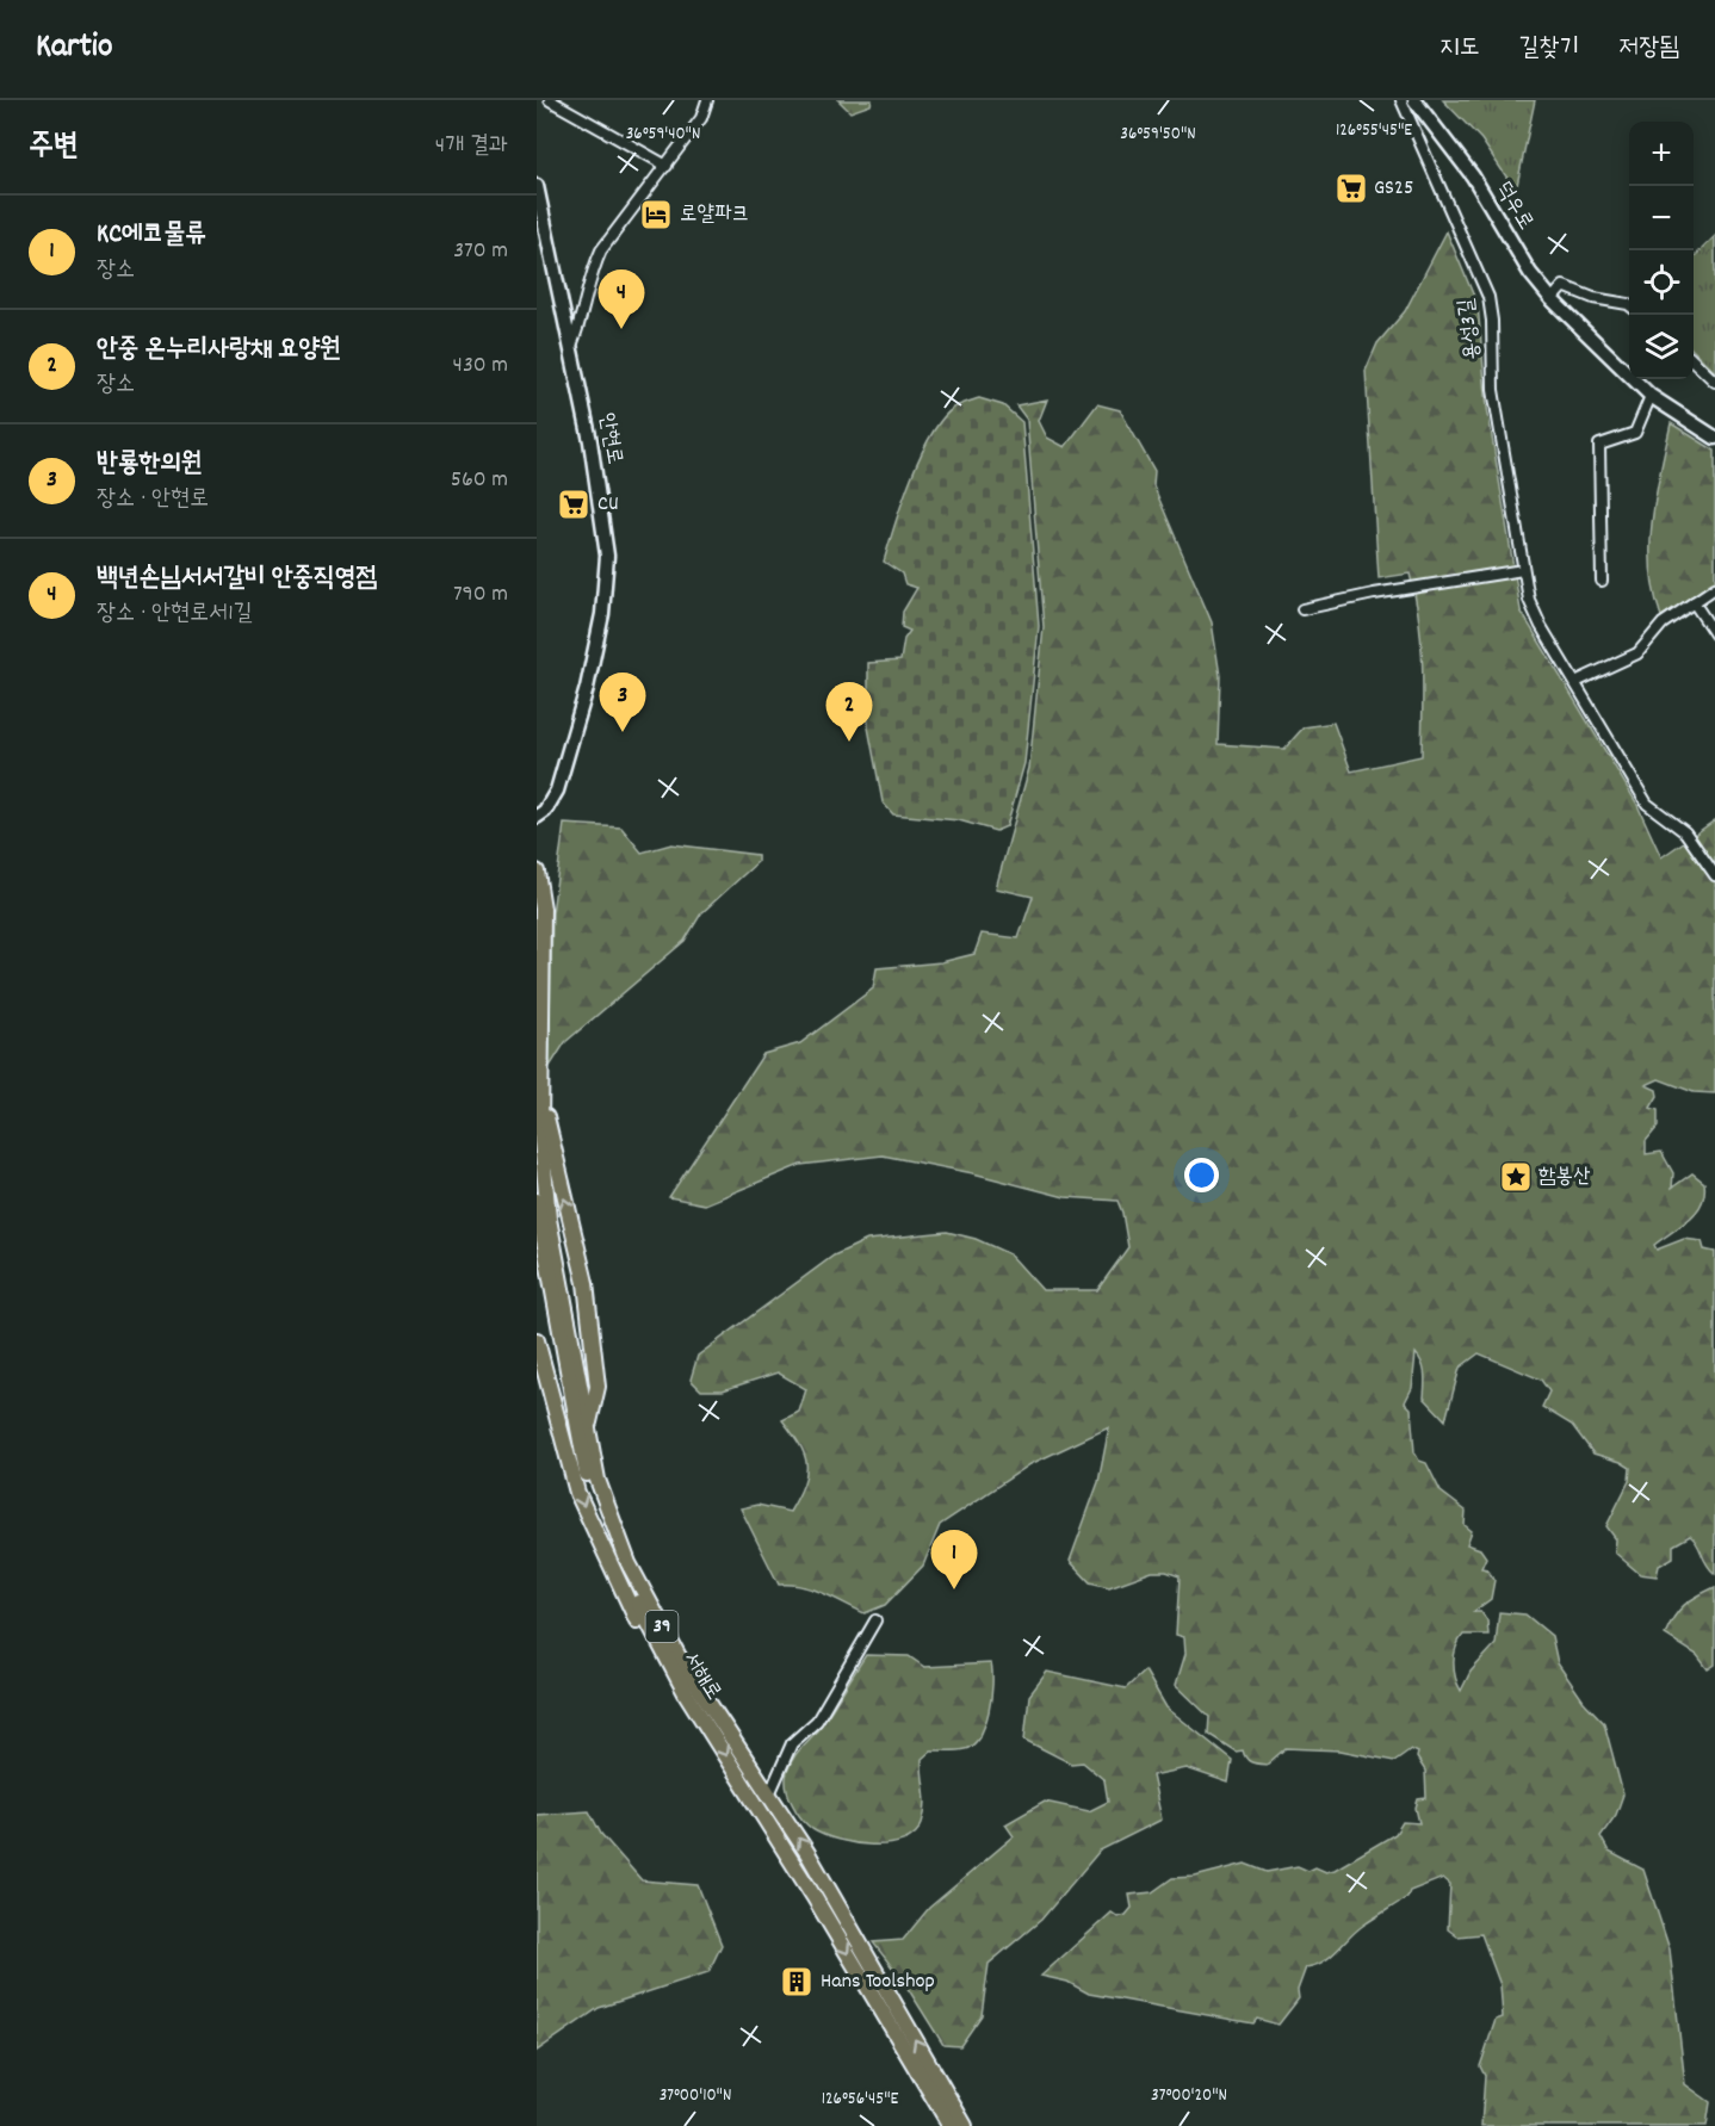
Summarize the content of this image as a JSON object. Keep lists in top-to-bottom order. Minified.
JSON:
{"streets":{"main road":["덕우로","안현로","39","서해로"],"street":["용성3길"]},"places":{"supermarket":["GS25","CU"],"hotel":["로얄파크"],"place":["함봉산"],"building":["Hans Toolshop"]},"page":{"header":"Kartio","nav":["지도","길찾기","저장됨"],"heading":["주변","4개 결과"],"map_buttons":["+","−"],"list":[{"mark":"1","name":"KC에코물류","note":"장소","value":"370 m"},{"mark":"2","name":"안중 온누리사랑채 요양원","note":"장소","value":"430 m"},{"mark":"3","name":"반룡한의원","note":"장소 · 안현로","value":"560 m"},{"mark":"4","name":"백년손님서서갈비 안중직영점","note":"장소 · 안현로서1길","value":"790 m"}],"pins":["4","3","2","1"]},"coordinates":["126°55'45\"E","36°59'40\"N","36°59'50\"N","37°00'10\"N","37°00'20\"N","126°56'45\"E"]}
